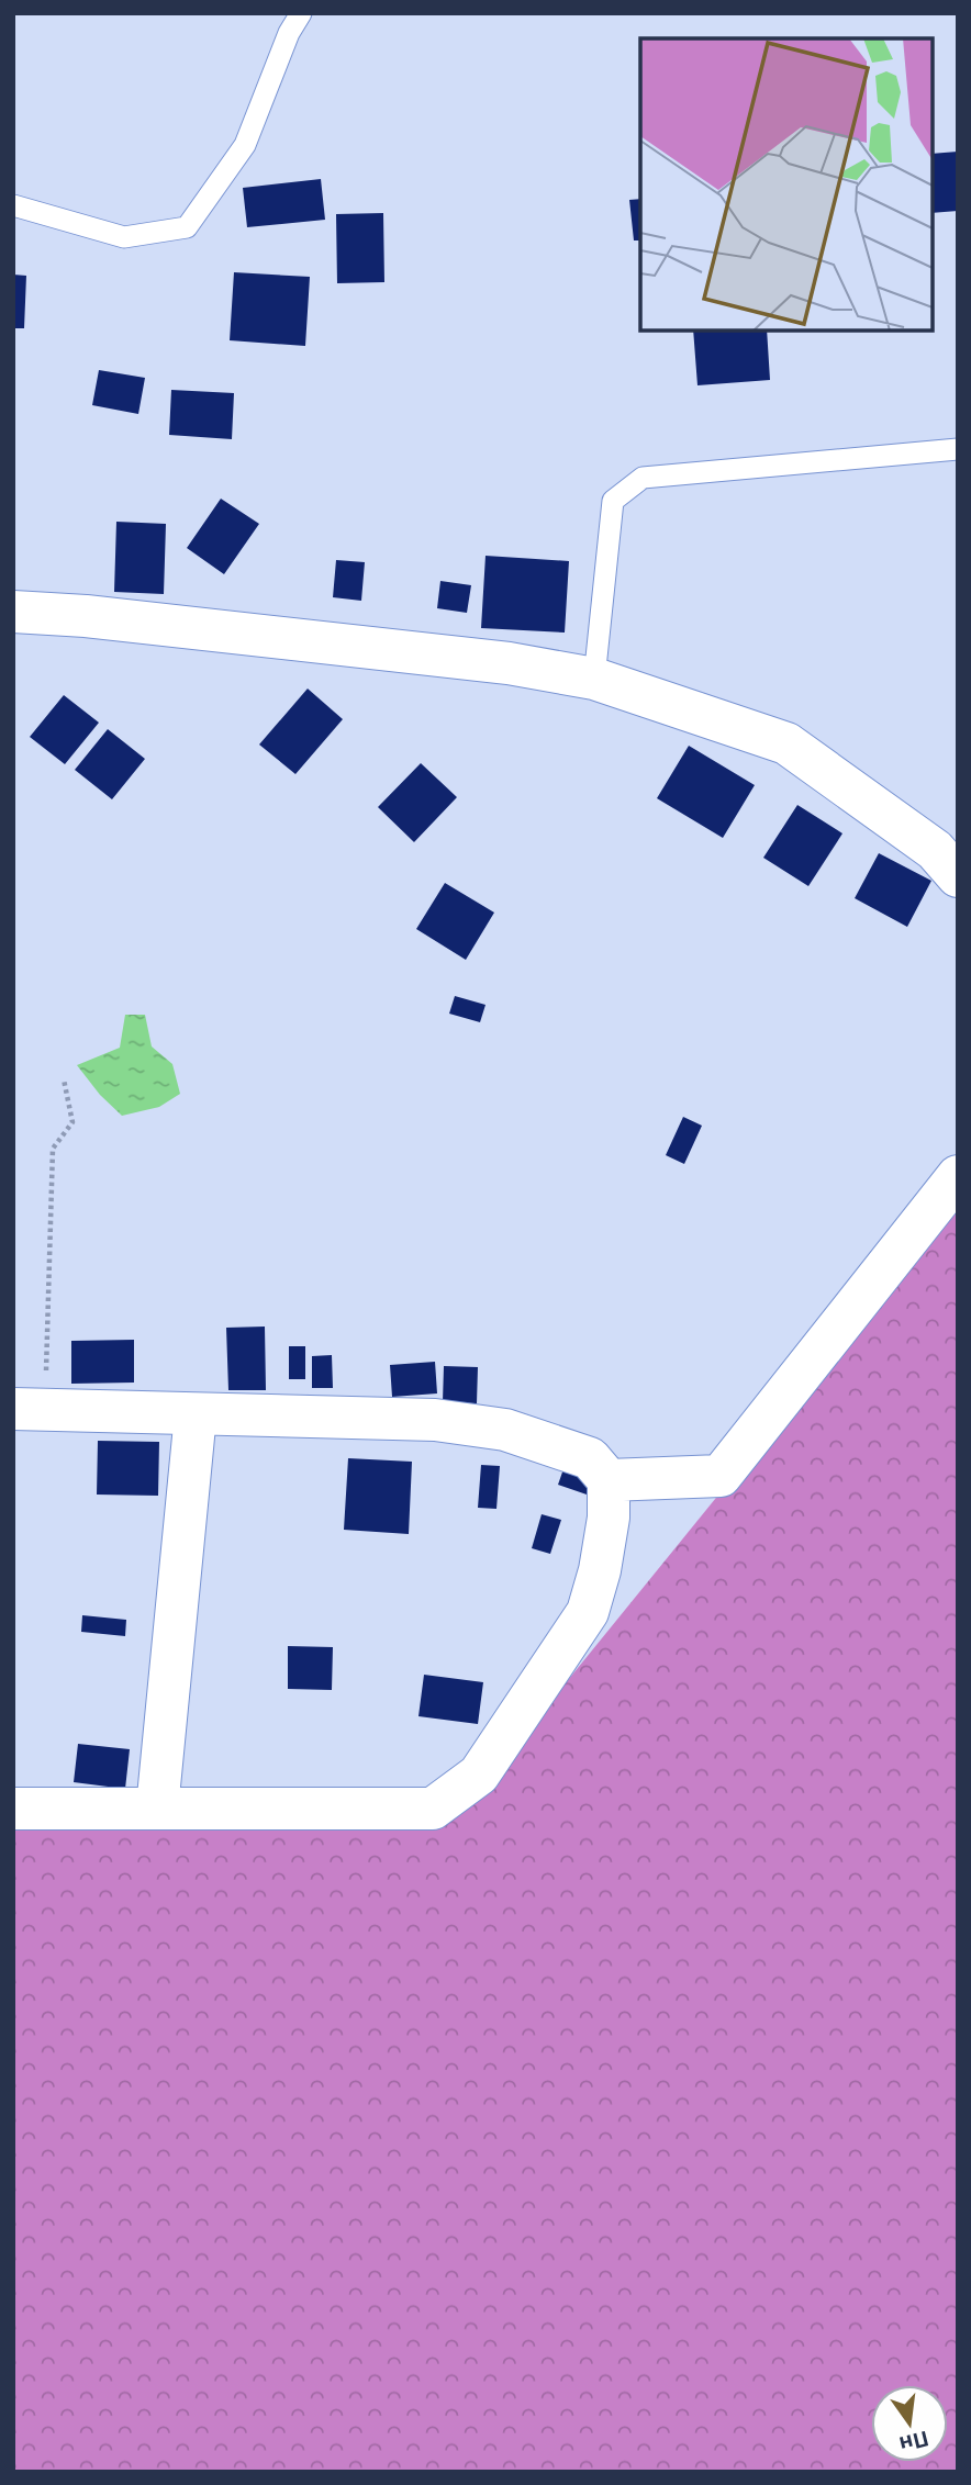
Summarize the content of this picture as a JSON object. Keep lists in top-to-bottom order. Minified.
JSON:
{"north":"bottom"}
